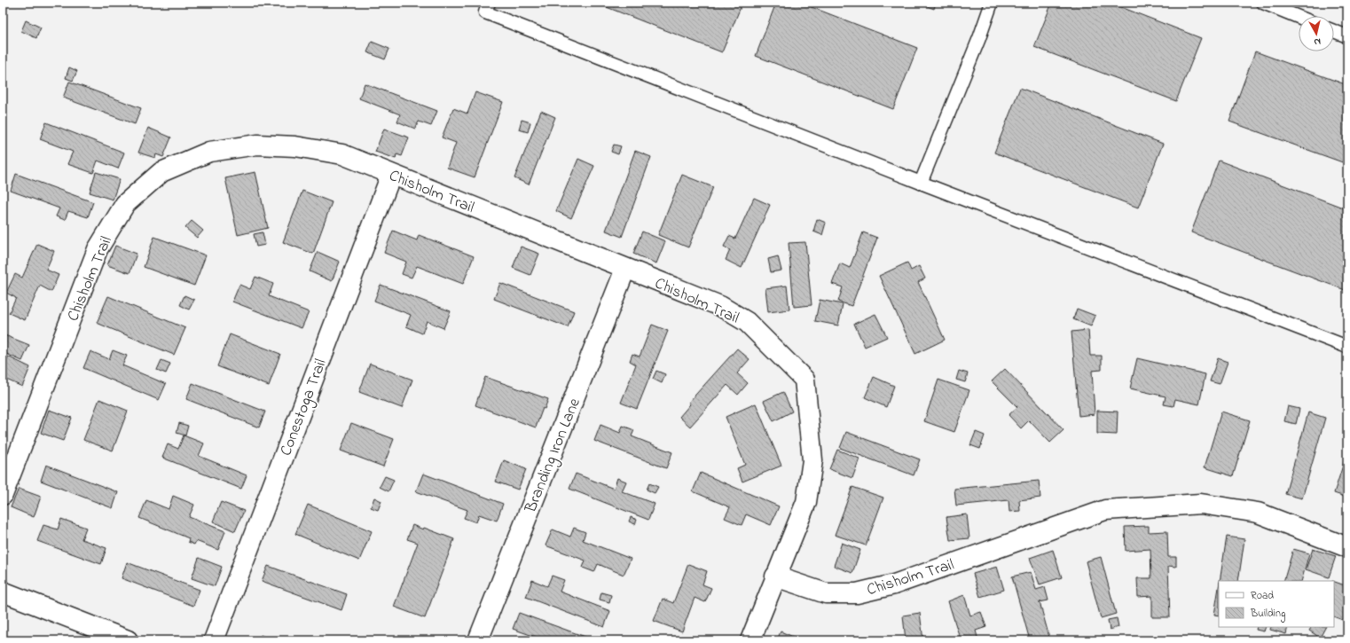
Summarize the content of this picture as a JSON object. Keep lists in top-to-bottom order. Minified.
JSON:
{"streets":{"street":["Chisholm Trail","Conestoga Trail","Branding Iron Lane"]},"crossings":[["Chisholm Trail","Conestoga Trail"],["Chisholm Trail","Branding Iron Lane"]],"legend":["Road","Building"],"north":"bottom"}
